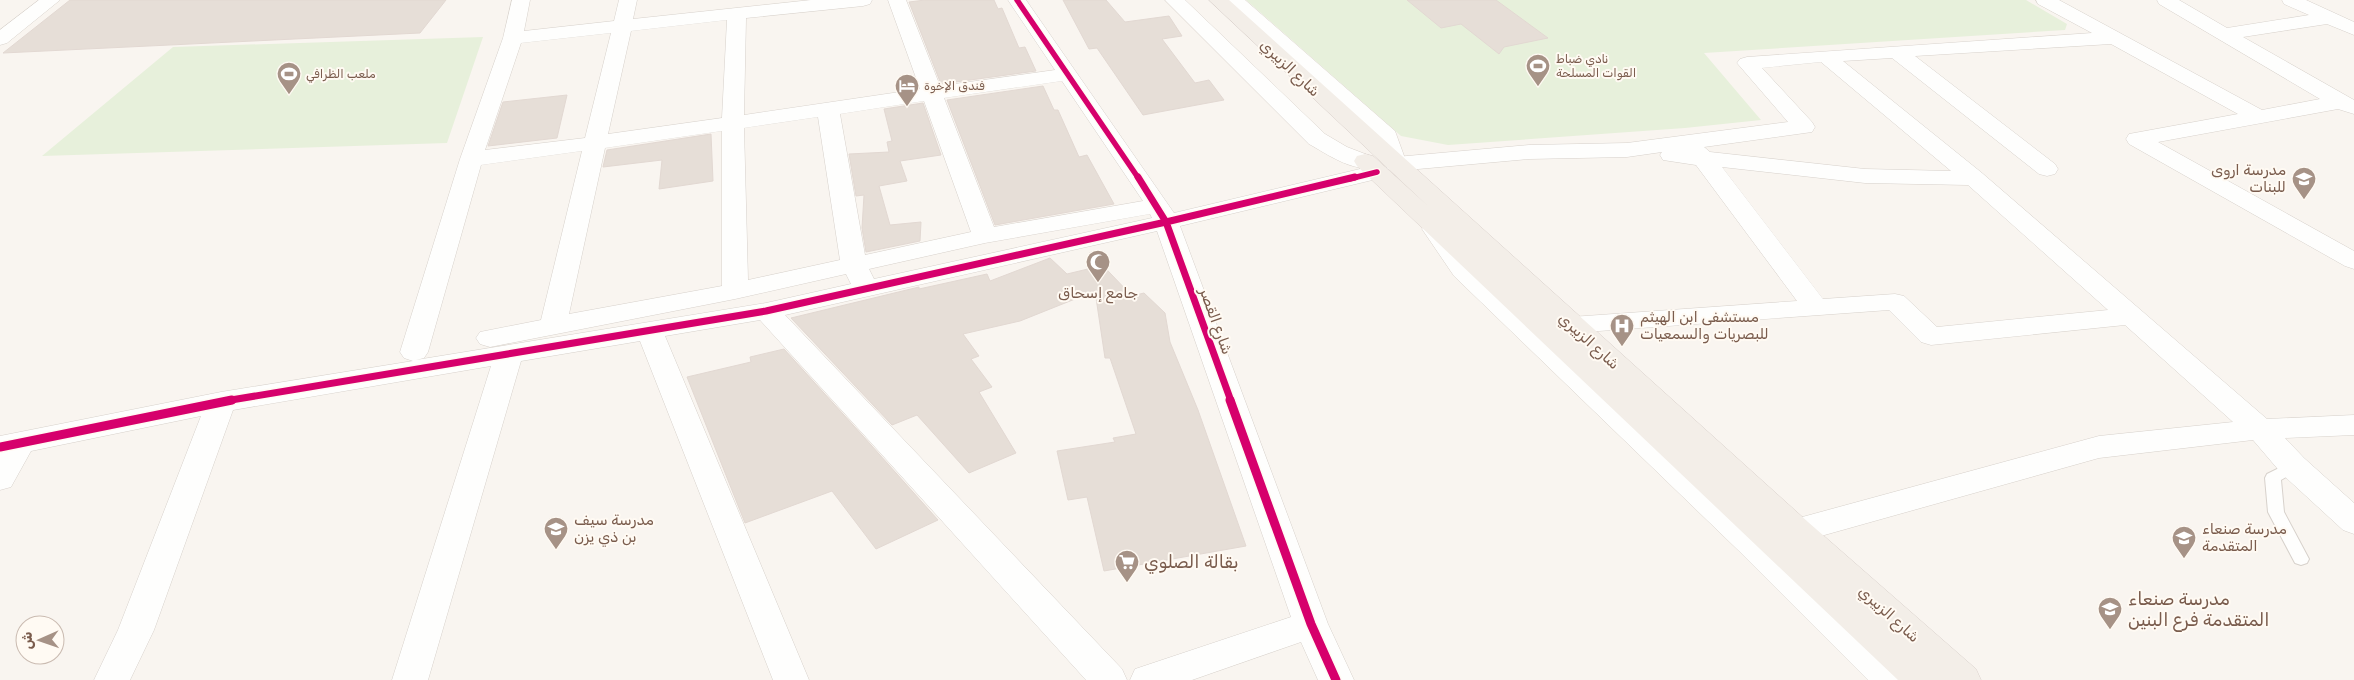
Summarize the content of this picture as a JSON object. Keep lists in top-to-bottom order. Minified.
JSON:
{"streets":{"main road":["شارع الزبيري"],"street":["شارع القصر"]},"places":{"sports":["نادي ضباط القوات المسلحة","ملعب الظرافي"],"hotel":["فندق الإخوة"],"school or university":["مدرسة اروى للبنات","مدرسة سيف بن ذي يزن","مدرسة صنعاء المتقدمة","مدرسة صنعاء المتقدمة فرع البنين"],"mosque":["جامع إسحاق"],"hospital":["مستشفى ابن الهيثم للبصريات والسمعيات"],"supermarket":["بقالة الصلوي"]},"north":"left"}
